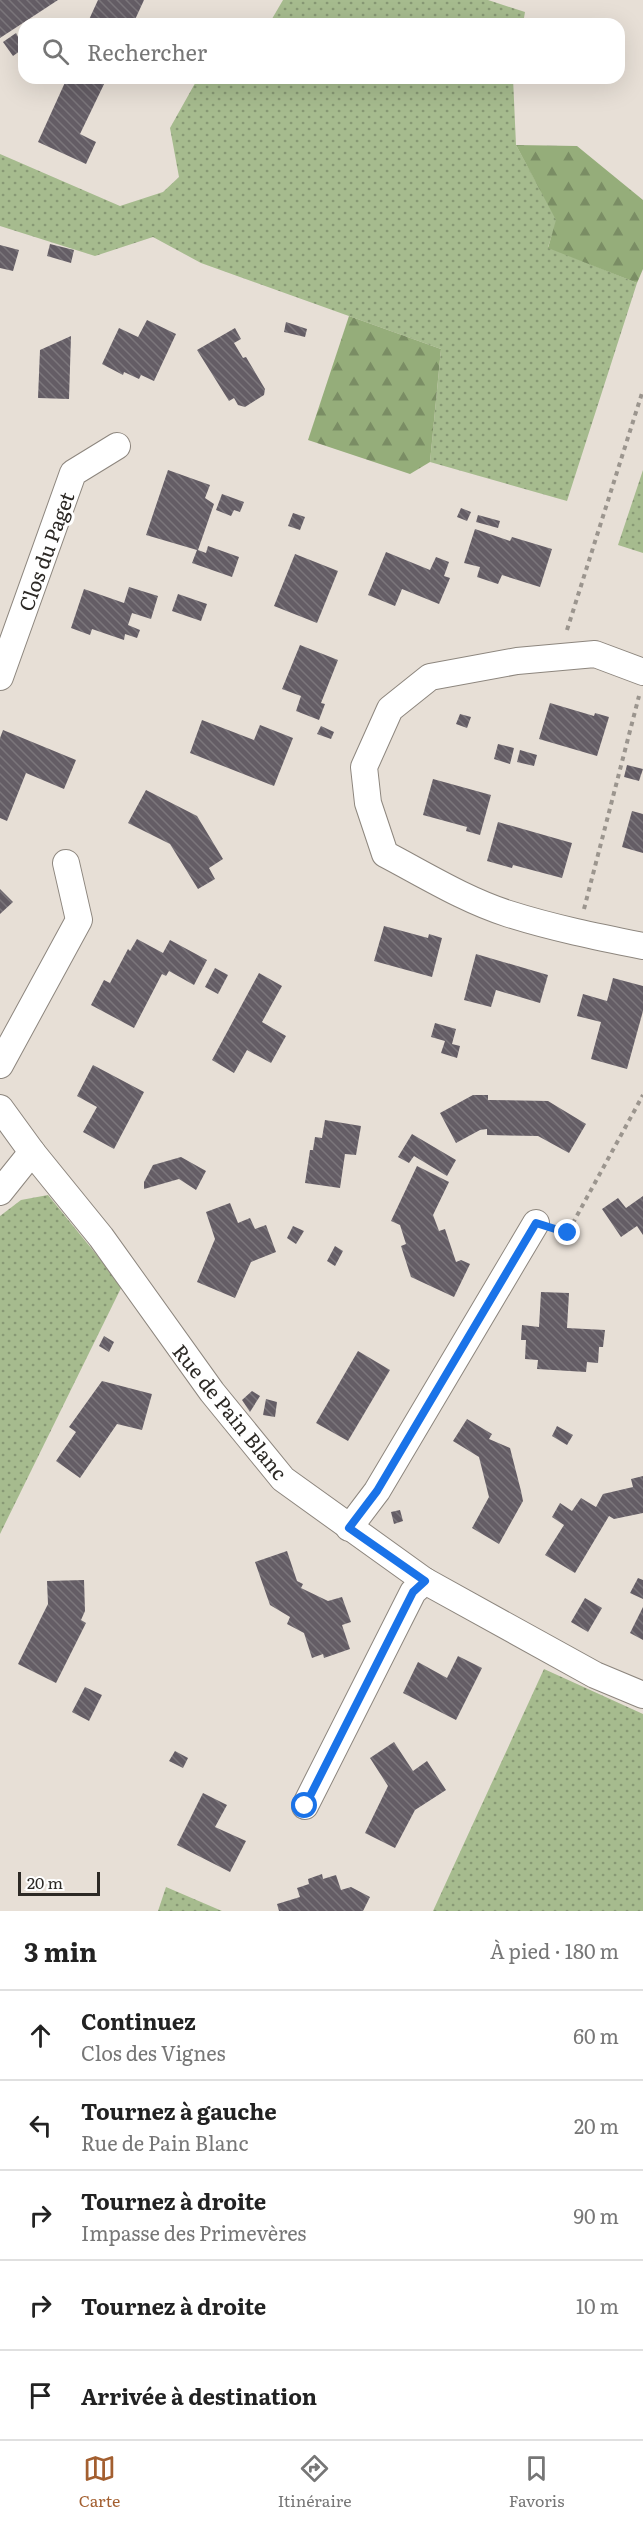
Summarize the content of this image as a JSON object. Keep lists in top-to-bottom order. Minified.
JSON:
{"streets":{"street":["Clos du Paget","Rue de Pain Blanc"]},"scale_bar":"20 m","page":{"search":"Rechercher","scale":"20 m","heading":["3 min","À pied · 180 m"],"list":[["Continuez","Clos des Vignes","60 m"],["Tournez à gauche","Rue de Pain Blanc","20 m"],["Tournez à droite","Impasse des Primevères","90 m"],["Tournez à droite","10 m"],"Arrivée à destination"],"nav":["Carte","Itinéraire","Favoris"]}}
